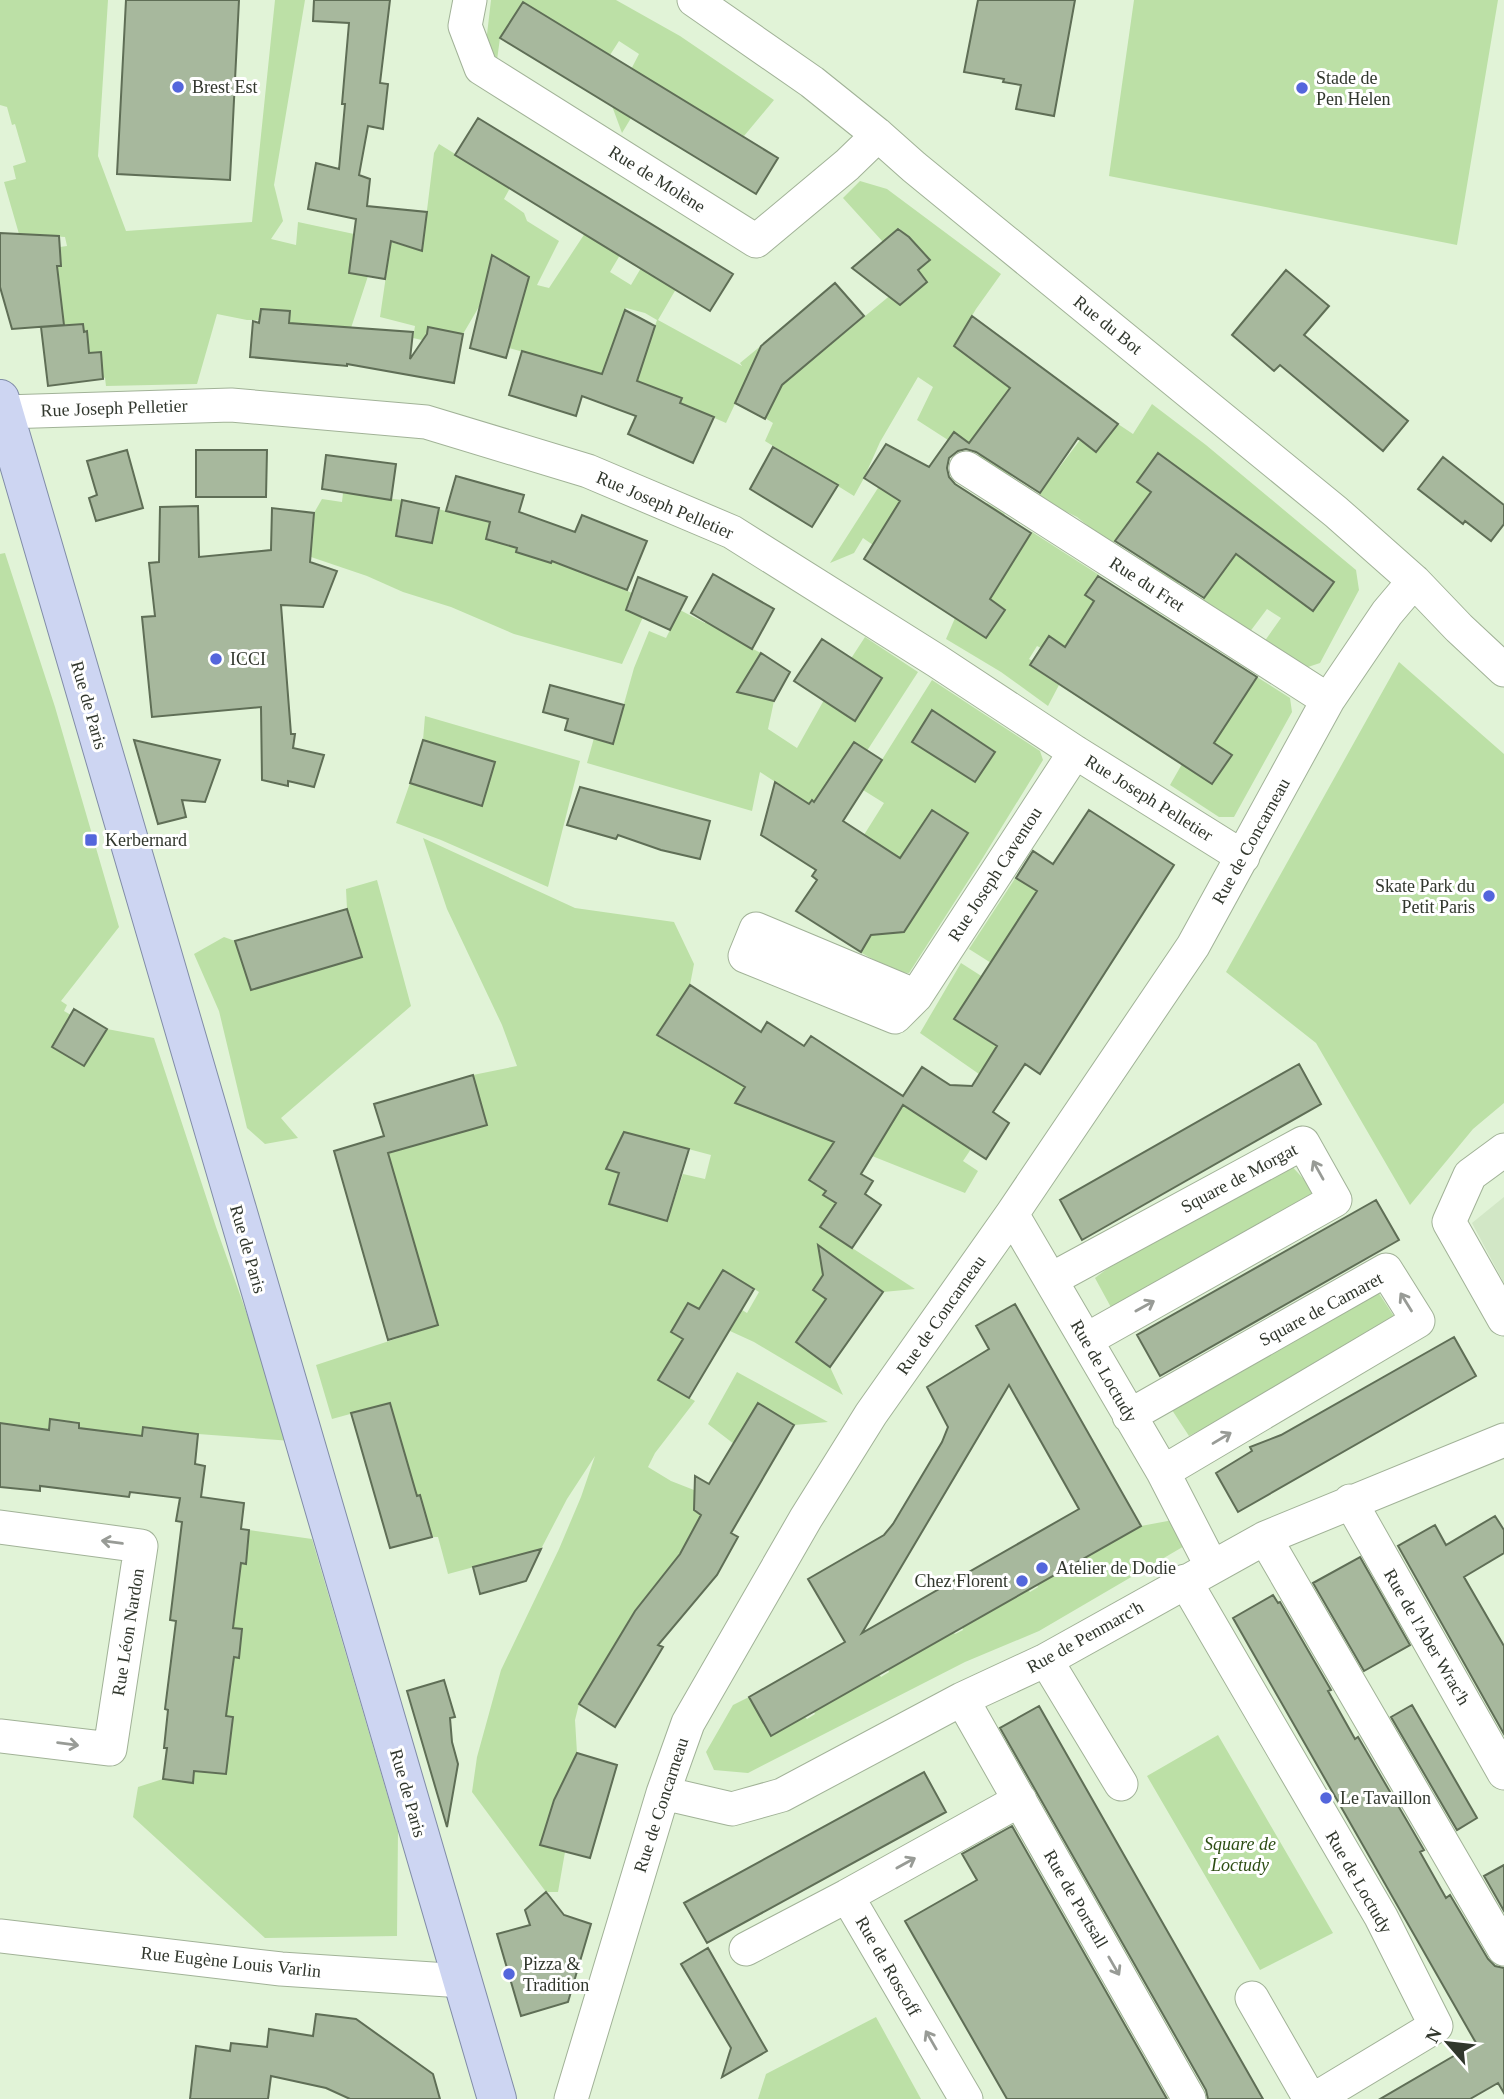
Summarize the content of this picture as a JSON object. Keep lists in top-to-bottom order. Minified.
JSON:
{"streets":{"main road":["Rue de Paris"],"street":["Rue de Molène","Rue du Bot","Rue Joseph Pelletier","Rue du Fret","Rue de Concarneau","Rue Joseph Caventou","Square de Morgat","Square de Camaret","Rue de Loctudy","Rue Léon Nardon","Rue de Penmarc'h","Rue de l'Aber Wrac'h","Rue de Portsall","Rue Eugène Louis Varlin","Rue de Roscoff"]},"crossings":[["Rue de Molène","Rue du Bot"],["Rue du Bot","Rue de Concarneau"],["Rue Joseph Pelletier","Rue de Paris"],["Rue Joseph Pelletier","Rue de Concarneau"],["Rue Joseph Pelletier","Rue Joseph Caventou"],["Rue du Fret","Rue de Concarneau"],["Rue de Paris","Rue Eugène Louis Varlin"],["Rue de Concarneau","Rue de Loctudy"],["Rue de Concarneau","Rue de Penmarc'h"],["Square de Morgat","Rue de Loctudy"],["Square de Camaret","Rue de Loctudy"],["Rue de Loctudy","Rue de Penmarc'h"],["Rue de Penmarc'h","Rue de l'Aber Wrac'h"],["Rue de Penmarc'h","Rue de Portsall"],["Rue de Portsall","Rue de Roscoff"]],"one_way":["Rue de Portsall"],"parks":["Square de Loctudy"],"places":{"other":["Brest Est","Stade de Pen Helen","ICCI","Skate Park du Petit Paris","Atelier de Dodie","Chez Florent","Le Tavaillon","Pizza & Tradition"],"transit":["Kerbernard"]},"north":"top left"}
